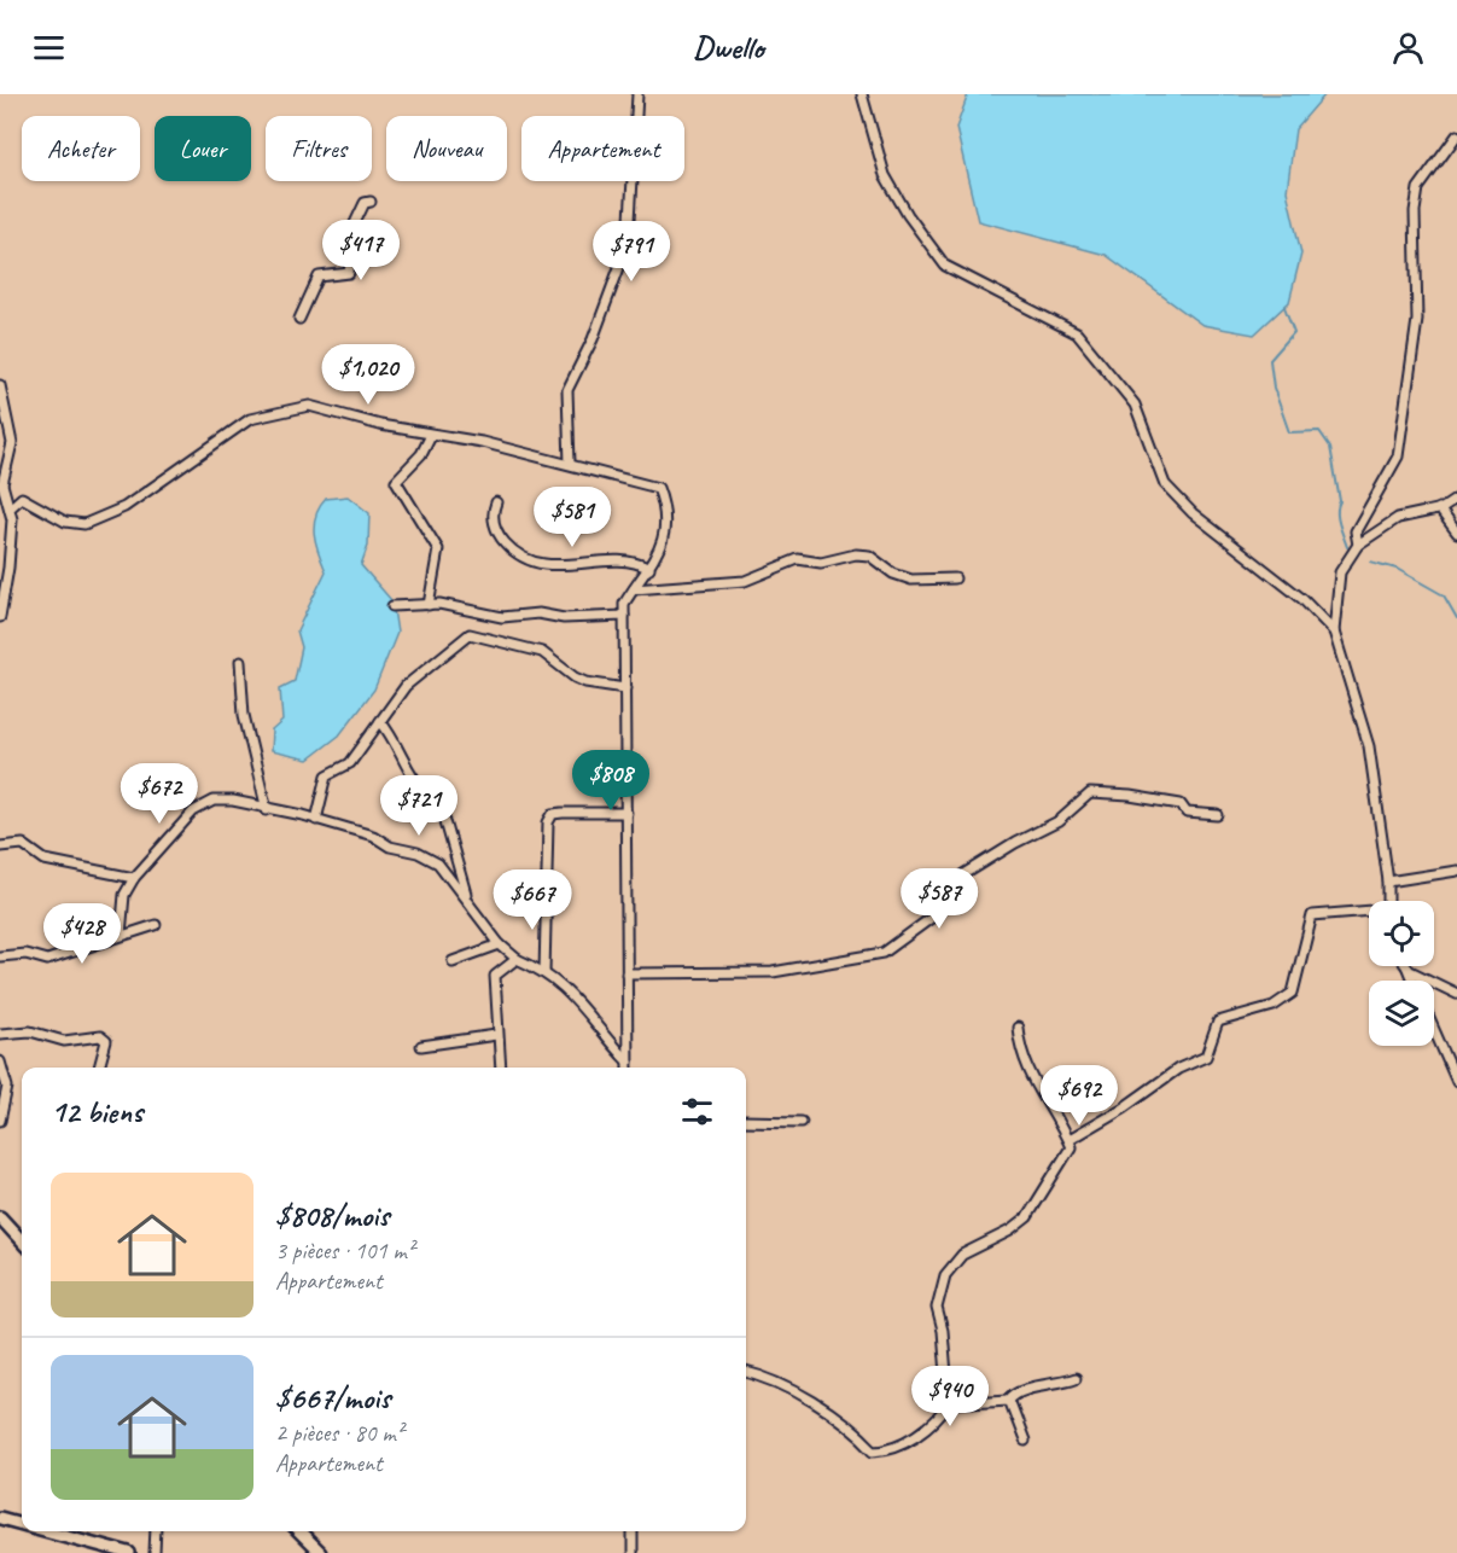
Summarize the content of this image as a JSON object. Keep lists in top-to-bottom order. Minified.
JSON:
{"page":{"header":"Dwello","chip":["Acheter","Louer","Filtres","Nouveau","Appartement"],"price":["$417","$791","$1,020","$581","$808","$672","$721","$587","$667","$428","$692","$940"],"heading":"12 biens","list":[{"name":"$808/mois","note":"3 pièces · 101 m² · Appartement"},{"name":"$667/mois","note":"2 pièces · 80 m² · Appartement"}]}}
